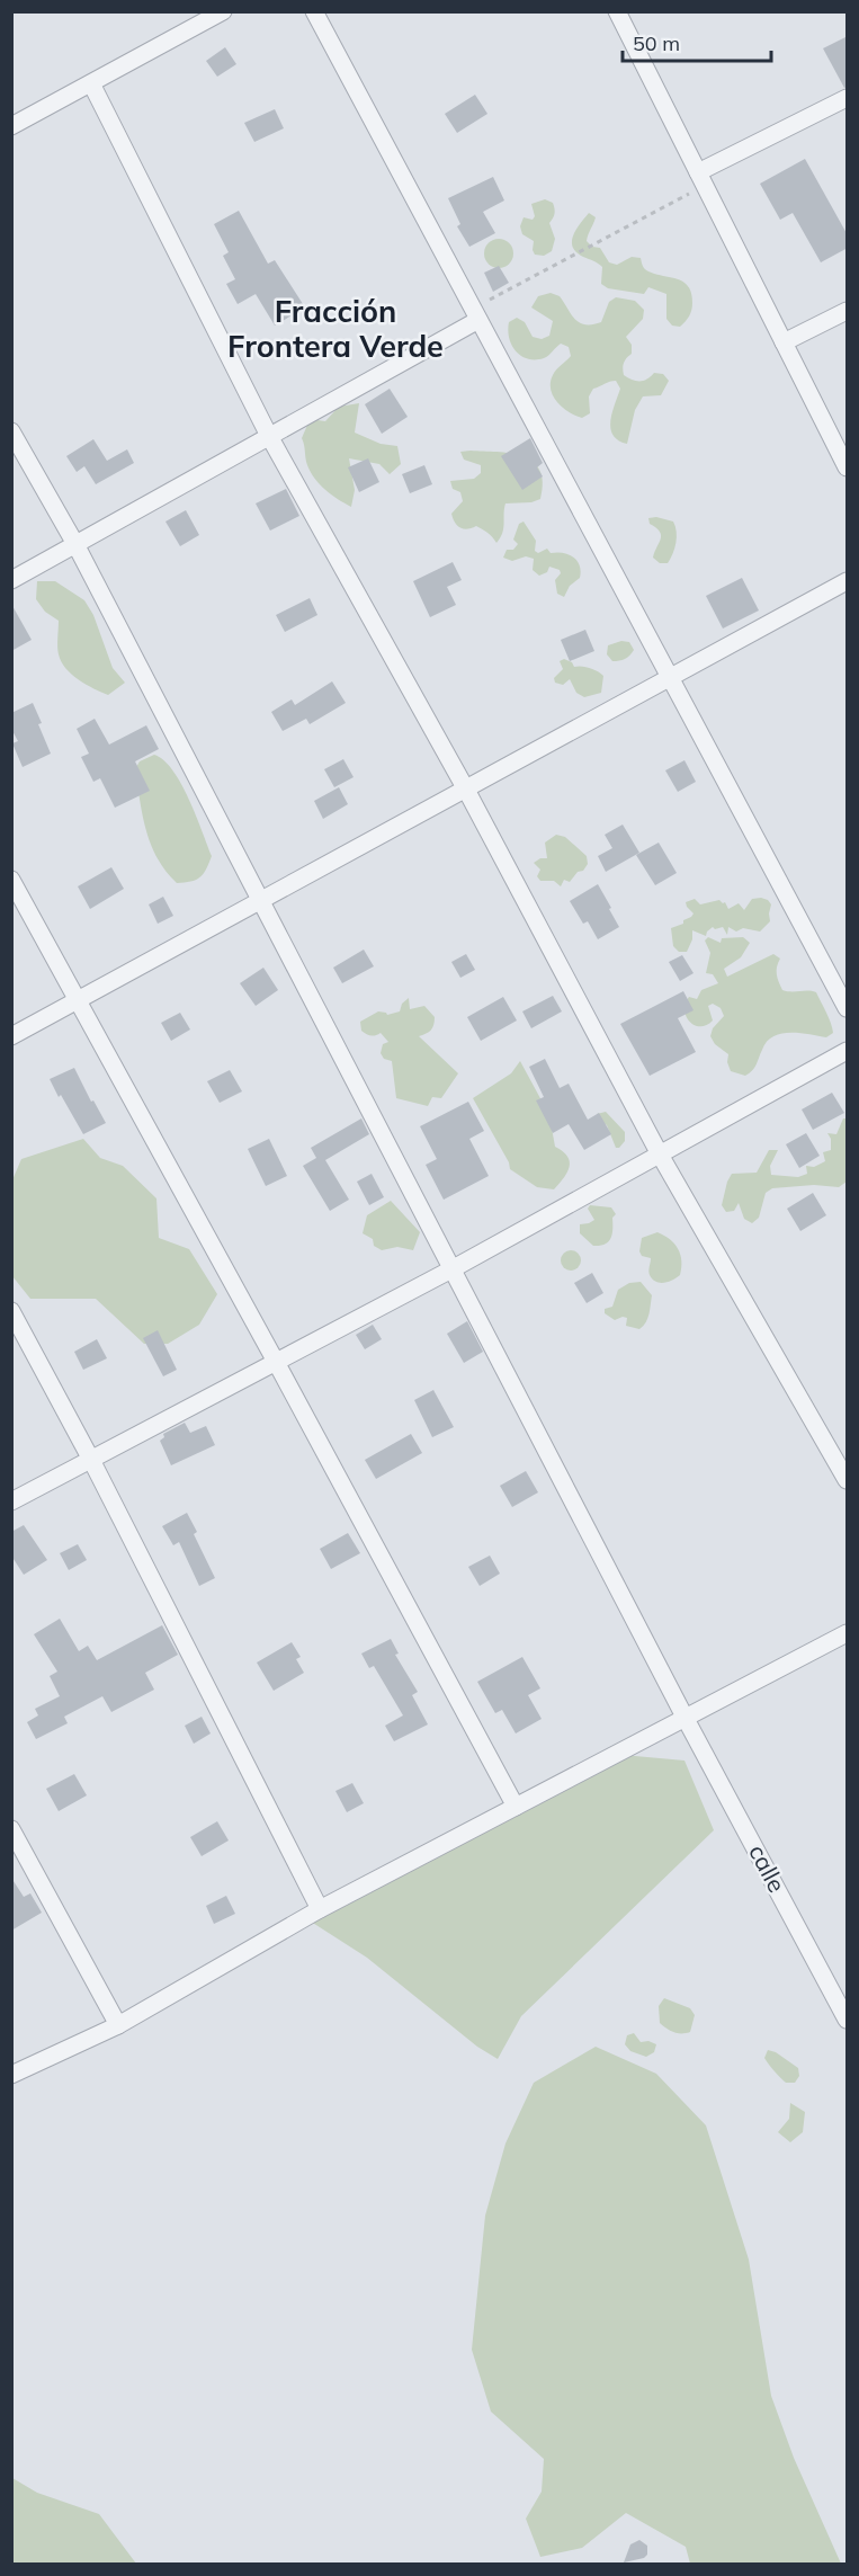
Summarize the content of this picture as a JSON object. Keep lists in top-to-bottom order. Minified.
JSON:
{"streets":{"street":["calle"]},"districts":["Fracción Frontera Verde"],"scale_bar":"50 m"}
